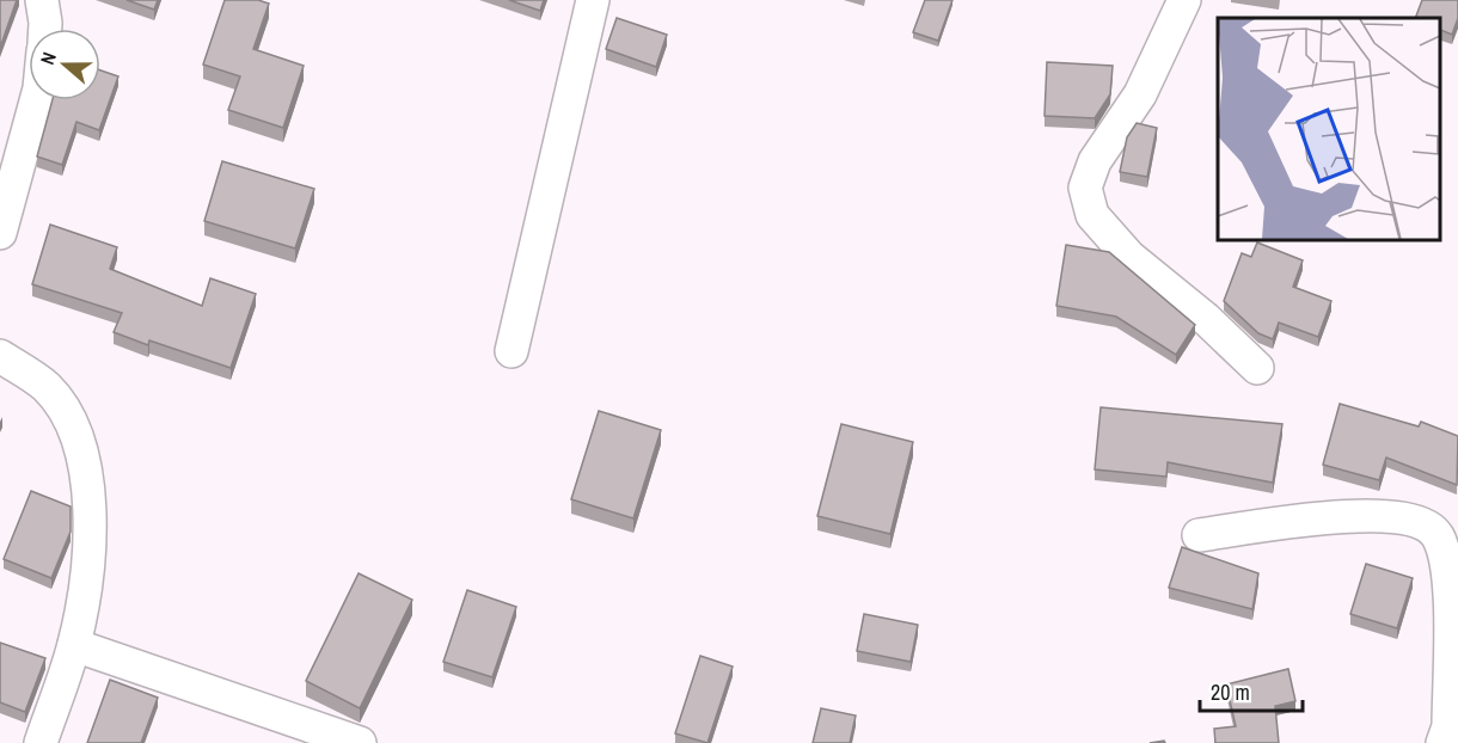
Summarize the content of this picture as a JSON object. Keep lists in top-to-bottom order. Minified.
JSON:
{"scale_bar":"20 m","north":"left"}
